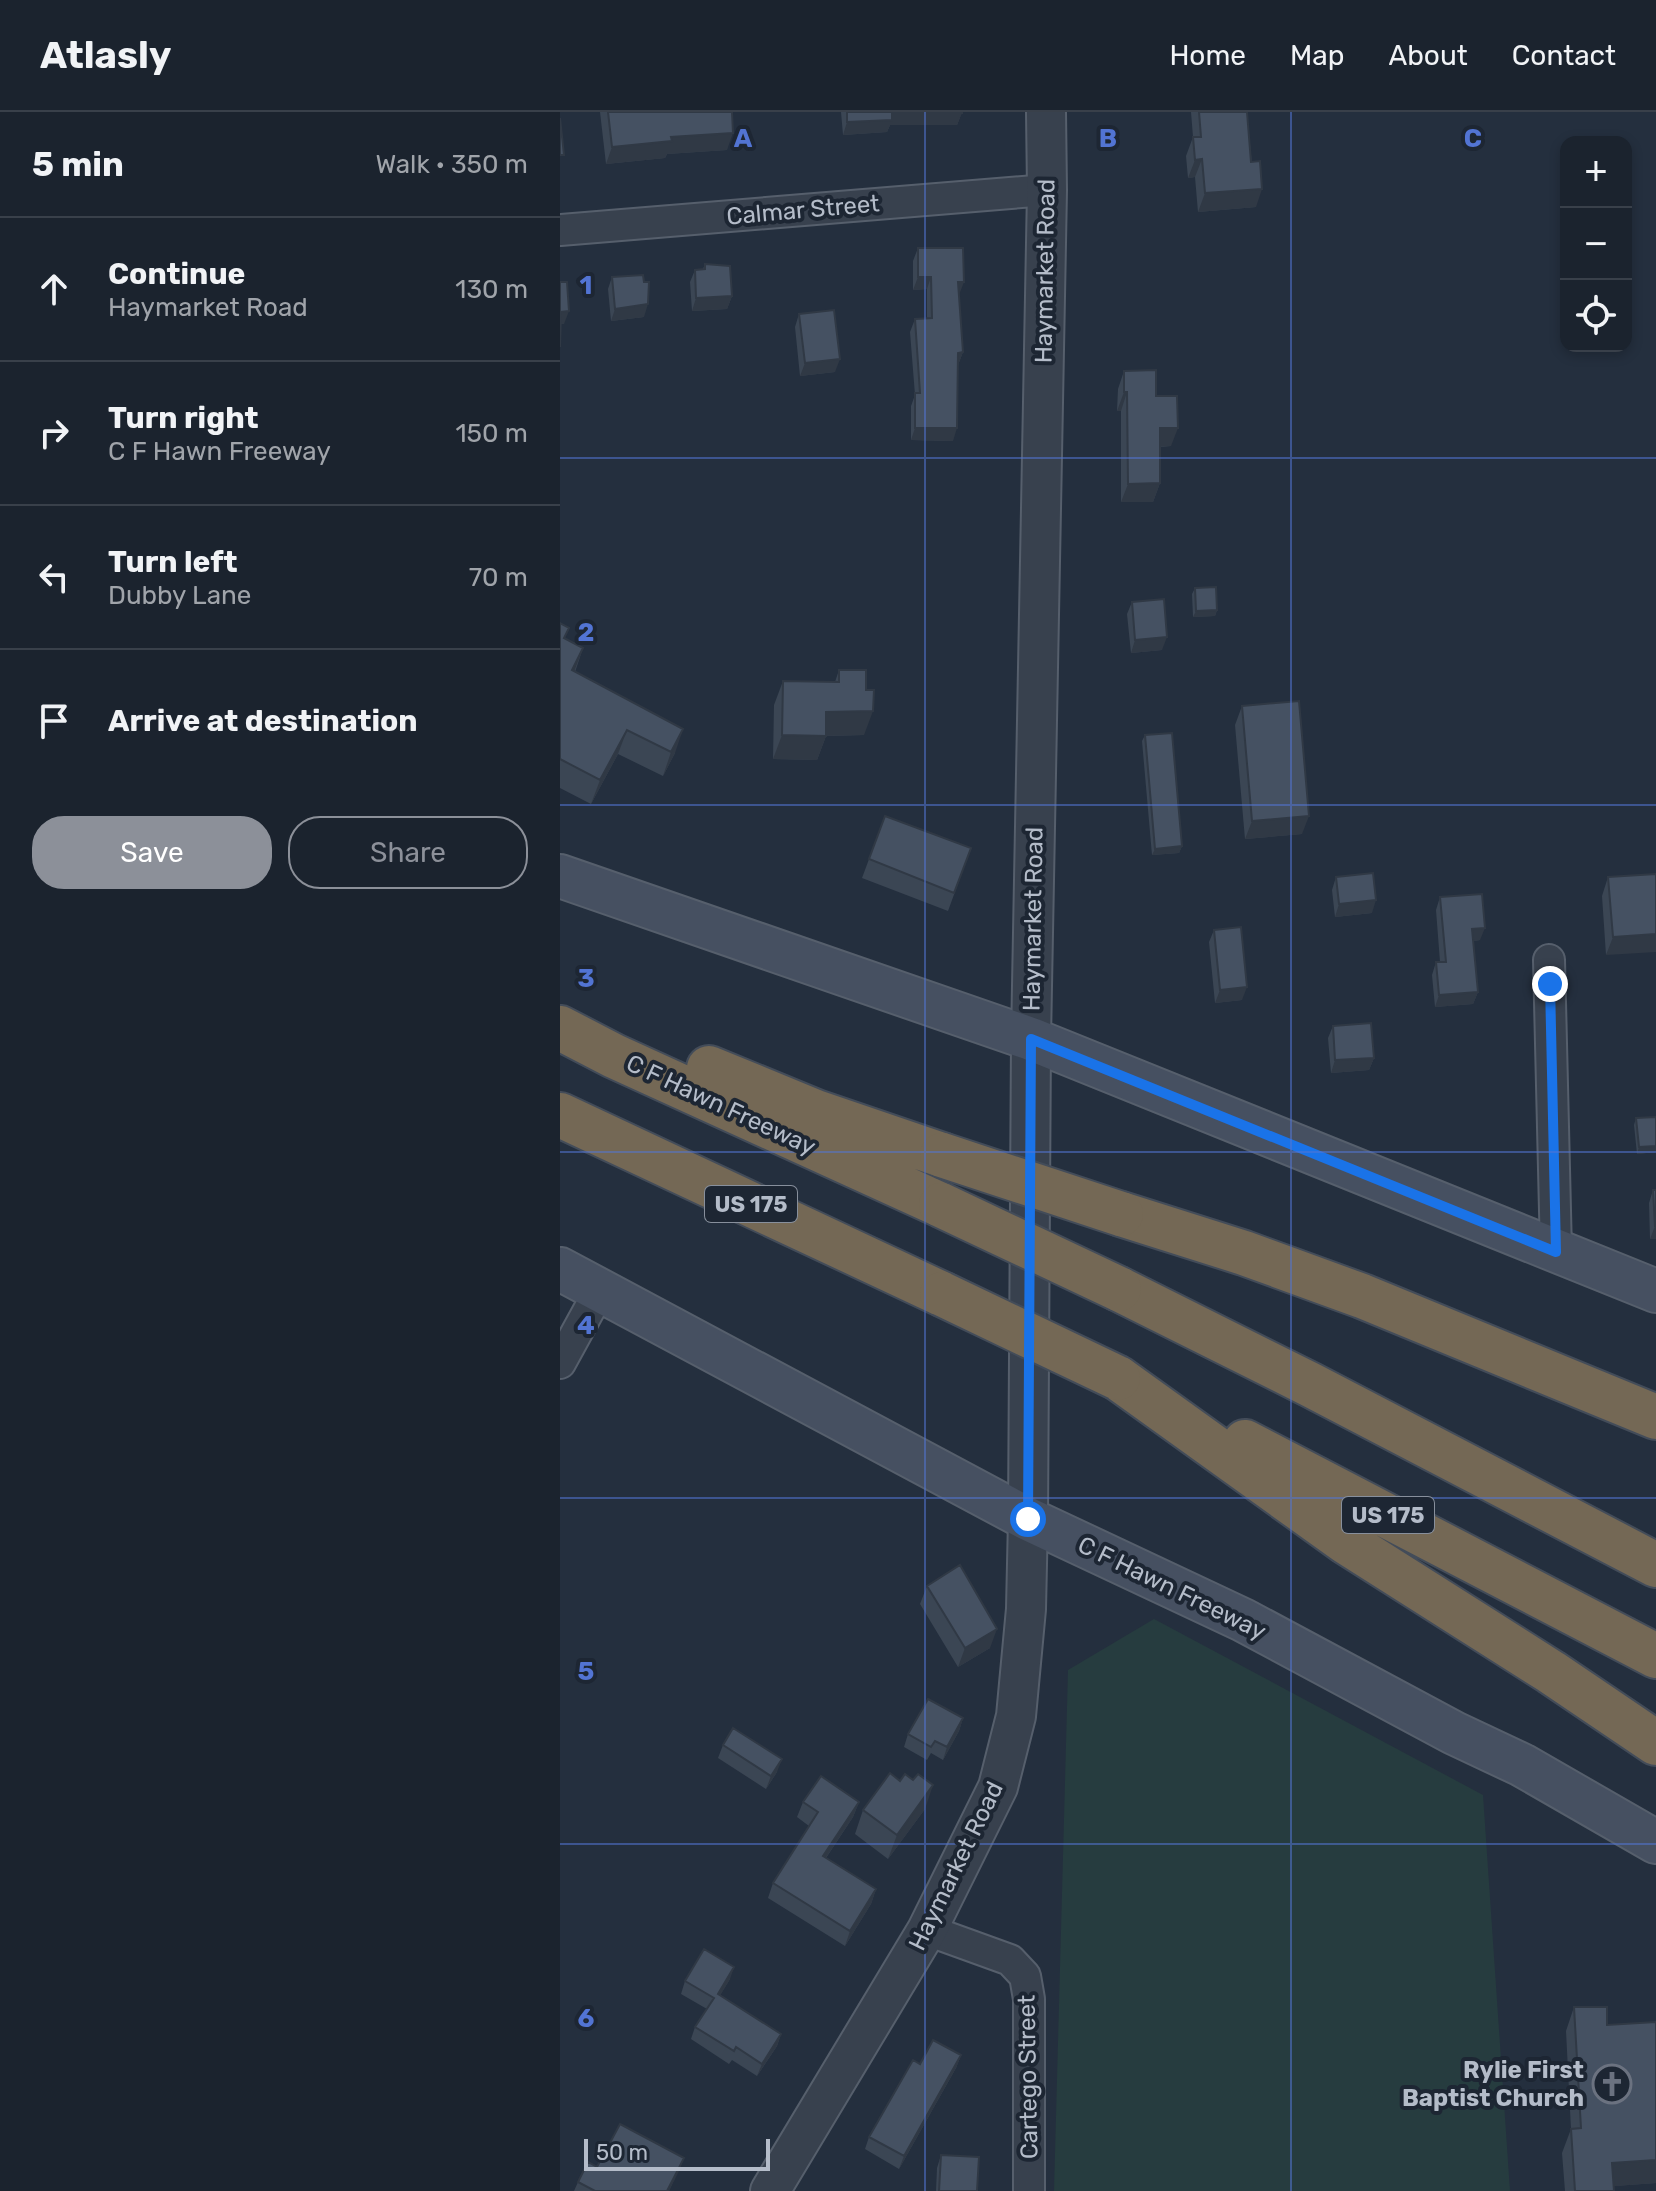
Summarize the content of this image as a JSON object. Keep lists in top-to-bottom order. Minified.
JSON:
{"streets":{"highway":["C F Hawn Freeway","US 175"],"street":["Calmar Street","Haymarket Road","Cartego Street"]},"crossings":[["Calmar Street","Haymarket Road"],["Haymarket Road","C F Hawn Freeway"],["Haymarket Road","Cartego Street"]],"places":{"church":["Rylie First Baptist Church"]},"scale_bar":"50 m","page":{"header":"Atlasly","nav":["Home","Map","About","Contact"],"heading":["5 min","Walk · 350 m"],"map_buttons":["+","−"],"list":[["Continue","Haymarket Road","130 m"],["Turn right","C F Hawn Freeway","150 m"],["Turn left","Dubby Lane","70 m"],"Arrive at destination"],"buttons":["Save","Share"],"scale":"50 m"},"grid":{"columns":["A","B","C"],"rows":["1","2","3","4","5","6"]}}
